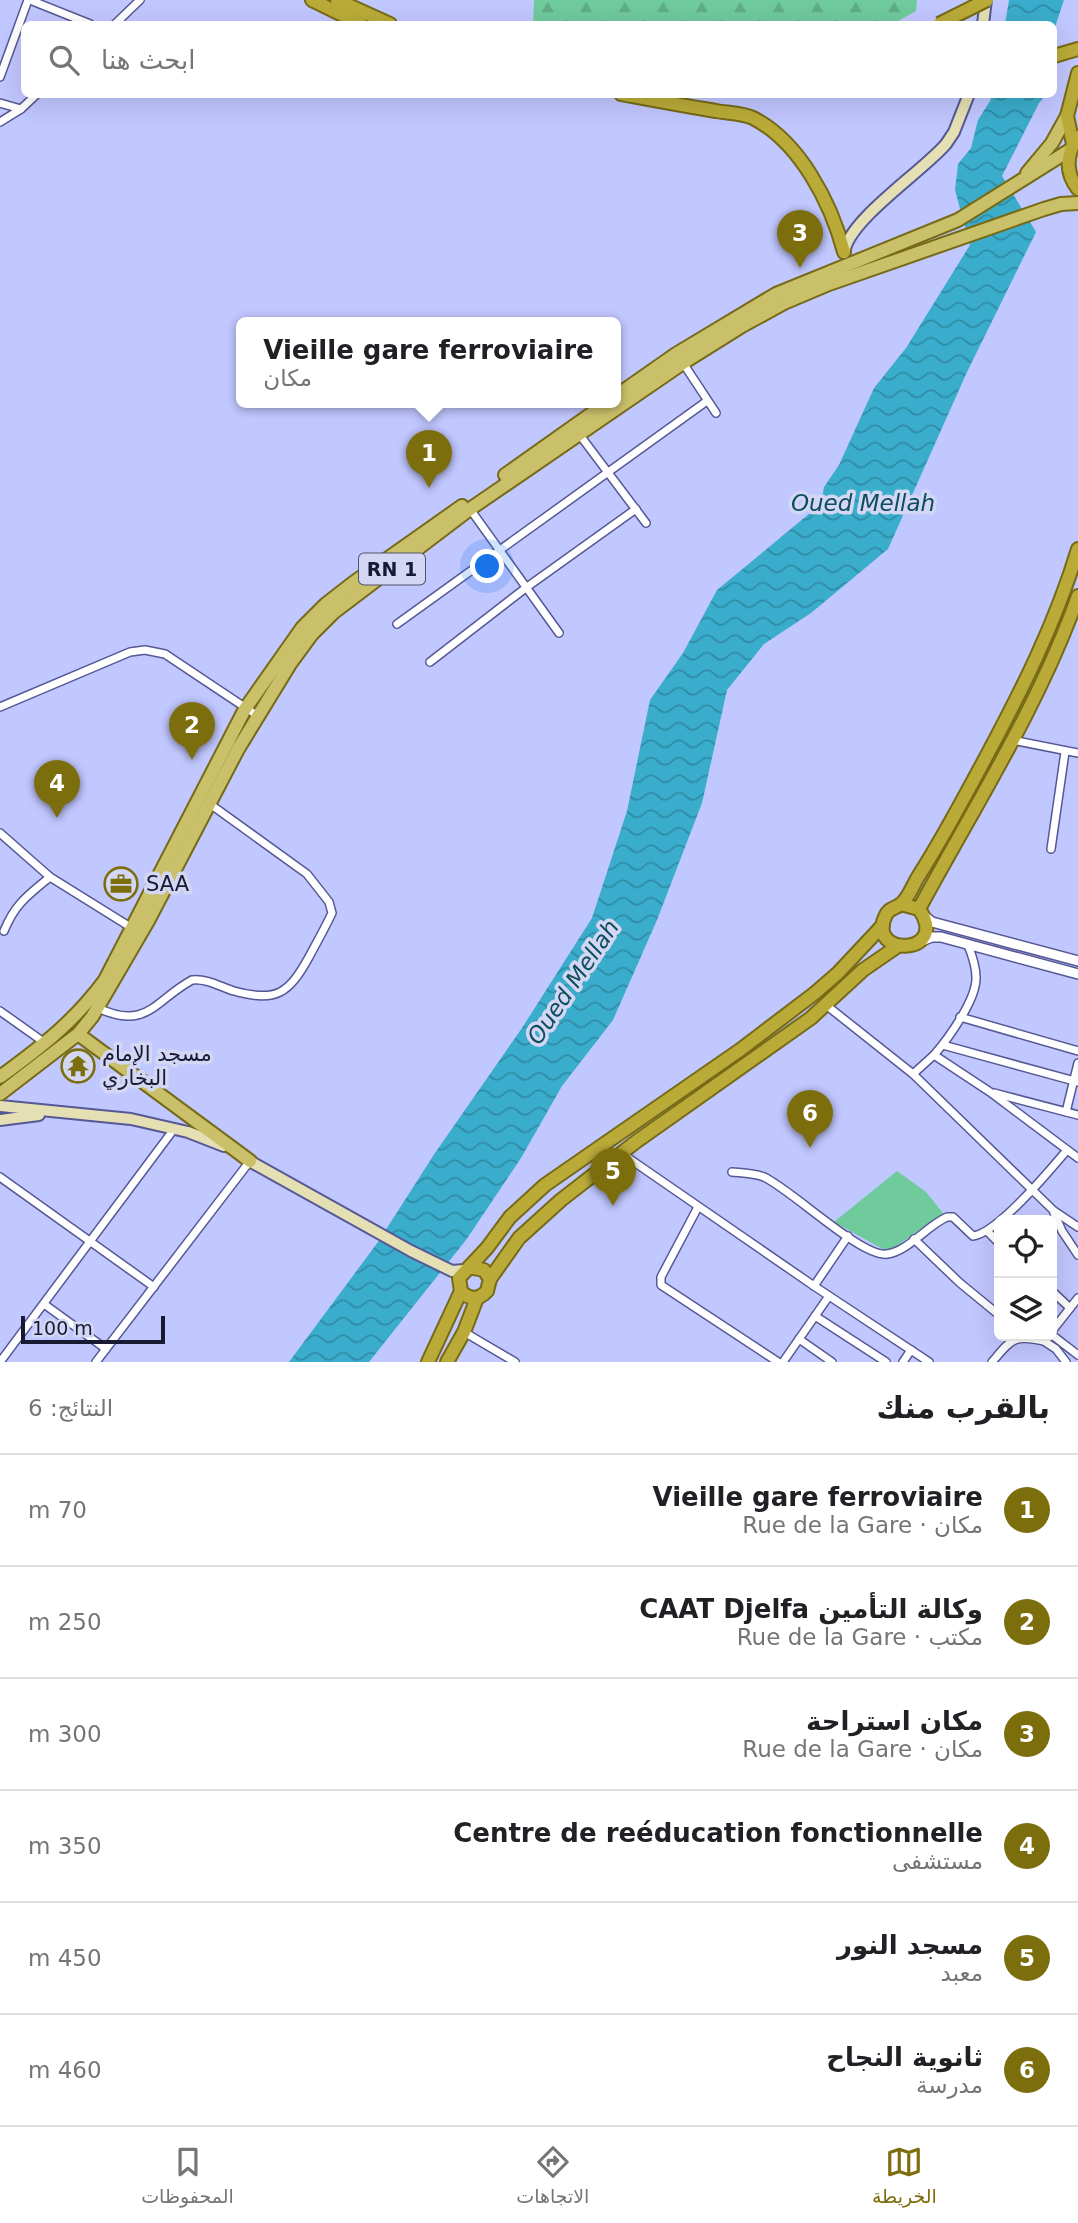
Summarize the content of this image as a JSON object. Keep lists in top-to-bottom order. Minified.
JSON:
{"streets":{"main road":["RN 1"]},"water":["Oued Mellah"],"places":{"office":["SAA"],"temple":["مسجد الإمام البخاري"]},"scale_bar":"100 m","page":{"search":"ابحث هنا","pins":["3","1","2","4","6","5"],"popup":["Vieille gare ferroviaire","مكان"],"scale":"100 m","heading":["بالقرب منك","النتائج: 6"],"list":[{"mark":"1","name":"Vieille gare ferroviaire","note":"مكان · Rue de la Gare","value":"70 m"},{"mark":"2","name":"وكالة التأمين CAAT Djelfa","note":"مكتب · Rue de la Gare","value":"250 m"},{"mark":"3","name":"مكان استراحة","note":"مكان · Rue de la Gare","value":"300 m"},{"mark":"4","name":"Centre de reéducation fonctionnelle","note":"مستشفى","value":"350 m"},{"mark":"5","name":"مسجد النور","note":"معبد","value":"450 m"},{"mark":"6","name":"ثانوية النجاح","note":"مدرسة","value":"460 m"}],"nav":["الخريطة","الاتجاهات","المحفوظات"]}}
